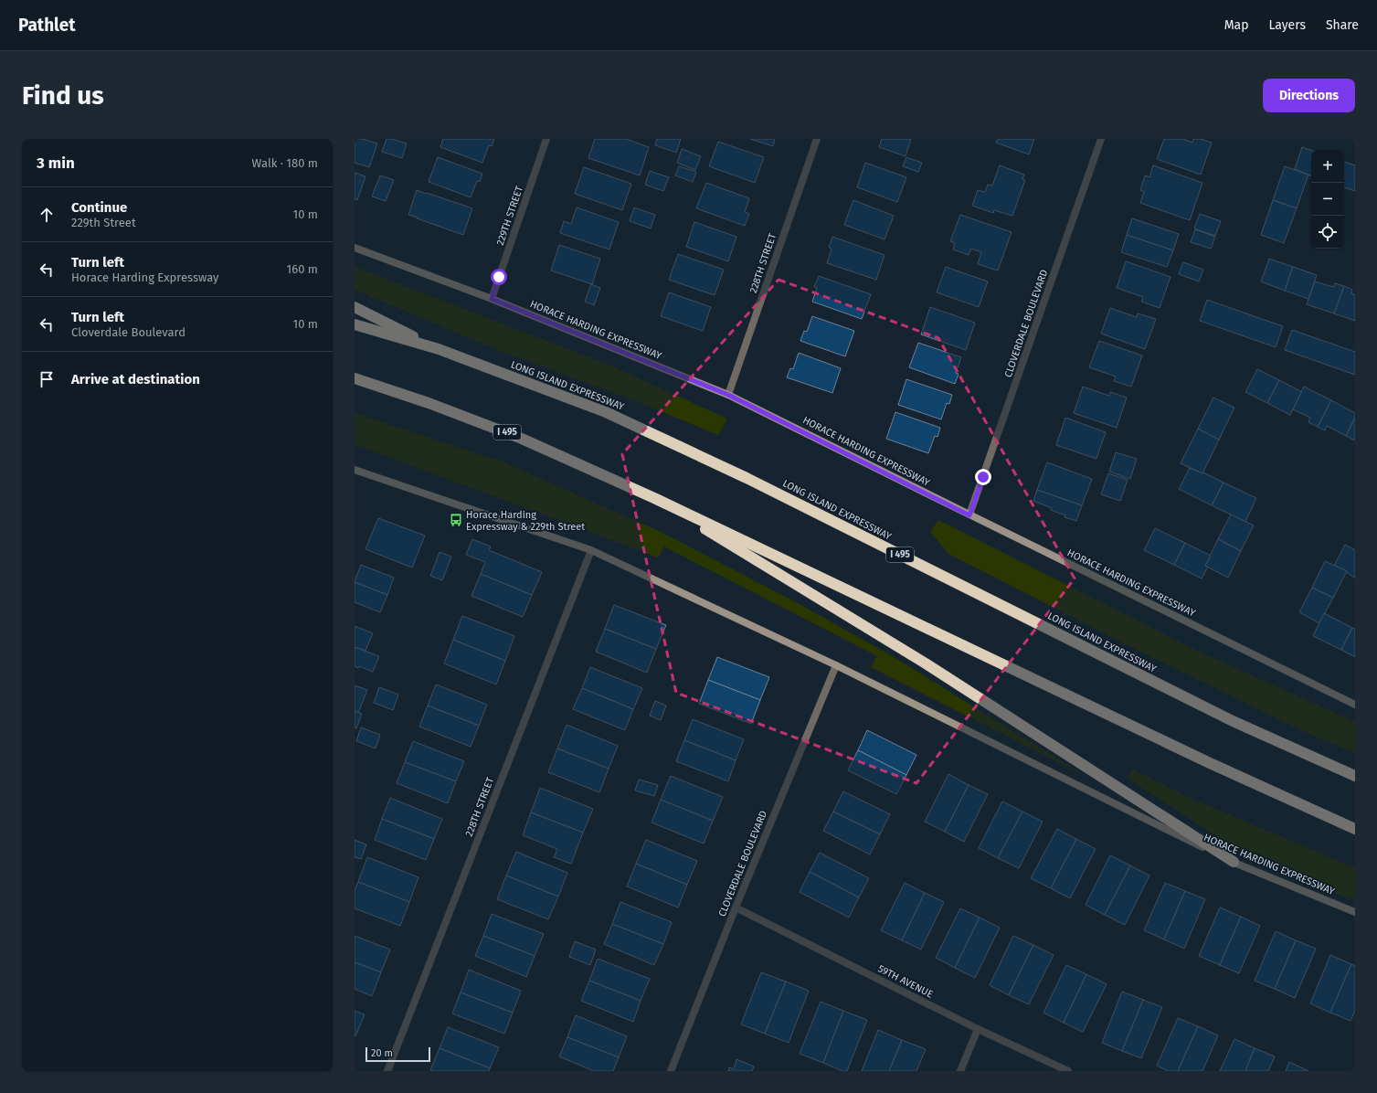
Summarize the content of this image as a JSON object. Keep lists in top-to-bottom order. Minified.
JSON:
{"streets":{"highway":["LONG ISLAND EXPRESSWAY","I 495"],"main road":["HORACE HARDING EXPRESSWAY"],"street":["229TH STREET","228TH STREET","CLOVERDALE BOULEVARD","59TH AVENUE"]},"crossings":[["229TH STREET","HORACE HARDING EXPRESSWAY"],["228TH STREET","HORACE HARDING EXPRESSWAY"],["CLOVERDALE BOULEVARD","HORACE HARDING EXPRESSWAY"],["CLOVERDALE BOULEVARD","59TH AVENUE"]],"places":{"bus stop":["Horace Harding Expressway & 229th Street"]},"scale_bar":"20 m","page":{"header":"Pathlet","nav":["Map","Layers","Share"],"buttons":"Directions","title":"Find us","heading":["3 min","Walk · 180 m"],"map_buttons":["+","−"],"list":[["Continue","229th Street","10 m"],["Turn left","Horace Harding Expressway","160 m"],["Turn left","Cloverdale Boulevard","10 m"],"Arrive at destination"],"scale":"20 m"}}
